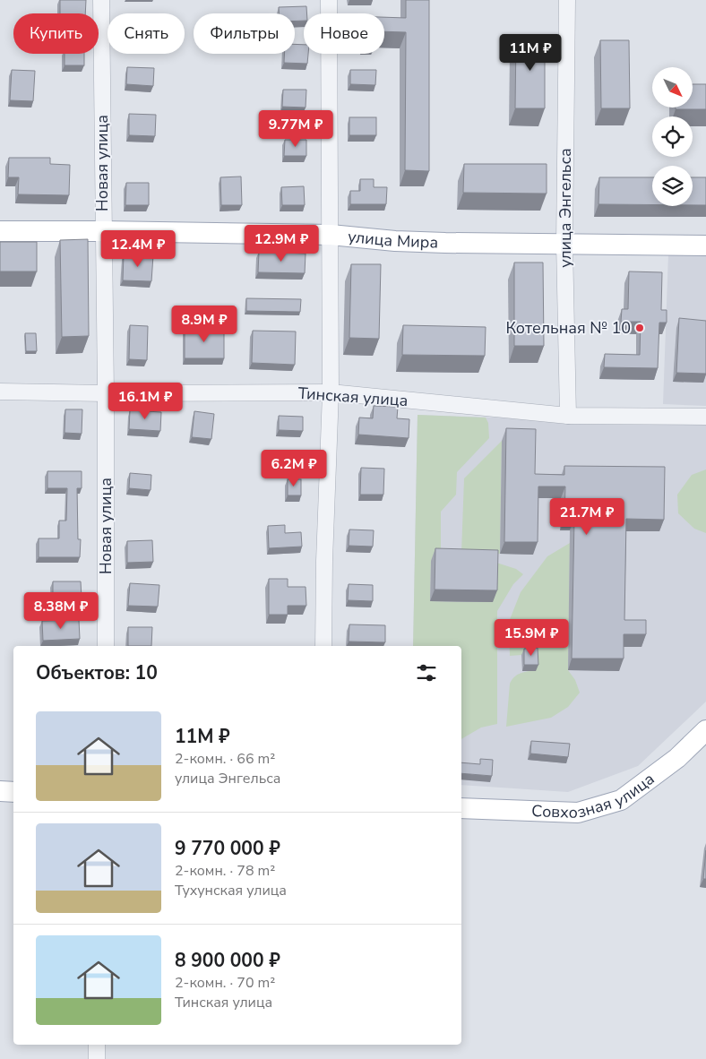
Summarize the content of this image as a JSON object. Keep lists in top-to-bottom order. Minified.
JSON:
{"streets":{"main road":["улица Мира","Совхозная улица"],"street":["Новая улица","улица Энгельса","Тинская улица"]},"crossings":[["Новая улица","улица Мира"],["Новая улица","Тинская улица"],["улица Энгельса","улица Мира"],["улица Энгельса","Тинская улица"]],"places":["Котельная № 10"],"north":"bottom right","page":{"chip":["Купить","Снять","Фильтры","Новое"],"price":["11M ₽","9.77M ₽","12.9M ₽","12.4M ₽","8.9M ₽","16.1M ₽","6.2M ₽","21.7M ₽","8.38M ₽","15.9M ₽"],"heading":"Объектов: 10","list":[{"name":"11M ₽","note":"2-комн. · 66 m² · улица Энгельса"},{"name":"9 770 000 ₽","note":"2-комн. · 78 m² · Тухунская улица"},{"name":"8 900 000 ₽","note":"2-комн. · 70 m² · Тинская улица"}]}}
